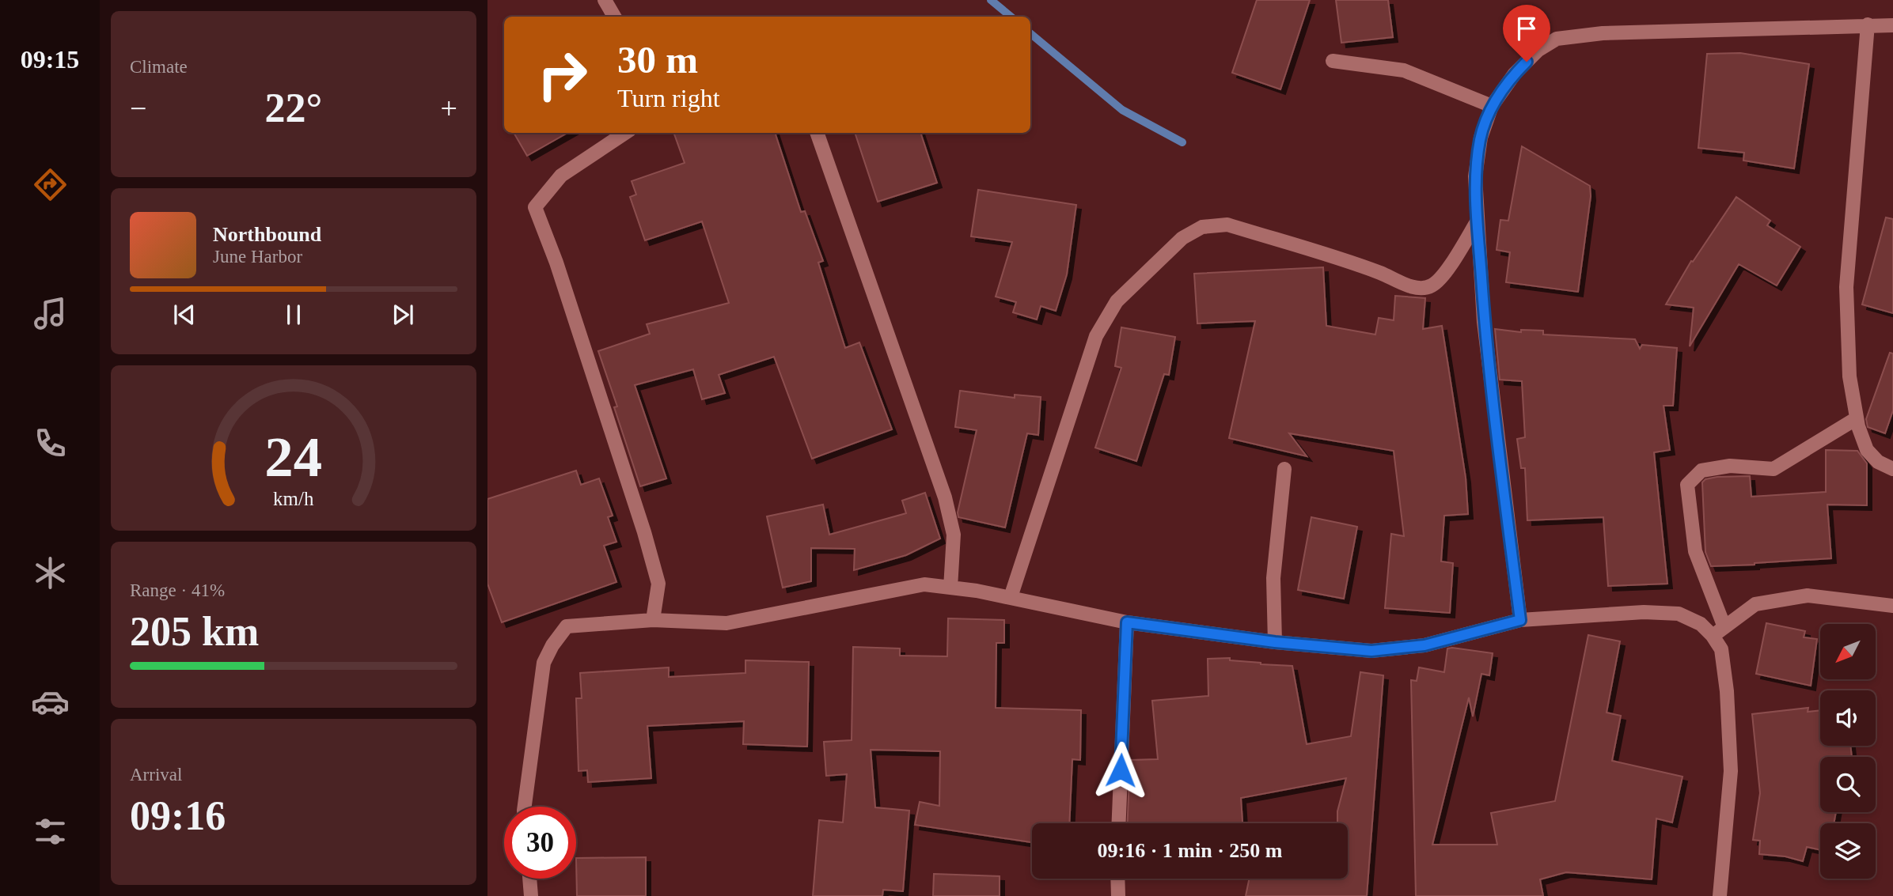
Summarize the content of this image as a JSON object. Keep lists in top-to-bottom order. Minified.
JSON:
{"north":"bottom left","page":{"tabs":"09:15","tile":["Climate",["Range · 41%","205 km"],["Arrival","09:16"]],"turn":["30 m","Turn right"],"heat":["−","22°","+"],"song":["Northbound","June Harbor"],"limit":"30","trip":"09:16 · 1 min · 250 m","gauge":["24","km/h"]}}
